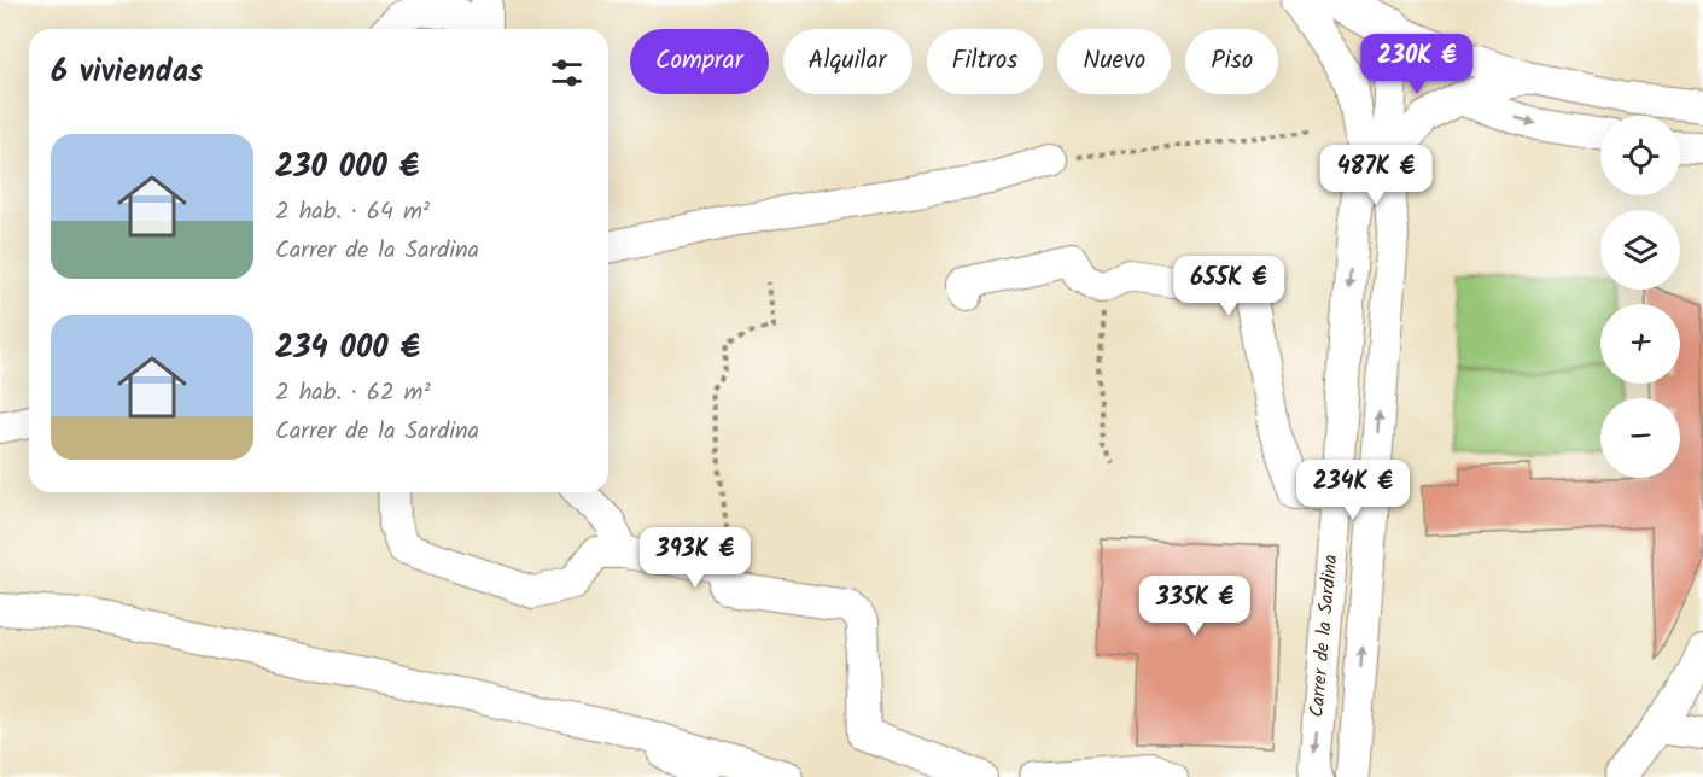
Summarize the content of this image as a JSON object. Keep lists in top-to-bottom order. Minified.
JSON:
{"streets":{"street":["Carrer de la Sardina"]},"page":{"chip":["Comprar","Alquilar","Filtros","Nuevo","Piso"],"heading":"6 viviendas","price":["230K €","487K €","655K €","234K €","393K €","335K €"],"map_buttons":["+","−"],"list":[{"name":"230 000 €","note":"2 hab. · 64 m² · Carrer de la Sardina"},{"name":"234 000 €","note":"2 hab. · 62 m² · Carrer de la Sardina"}]}}
